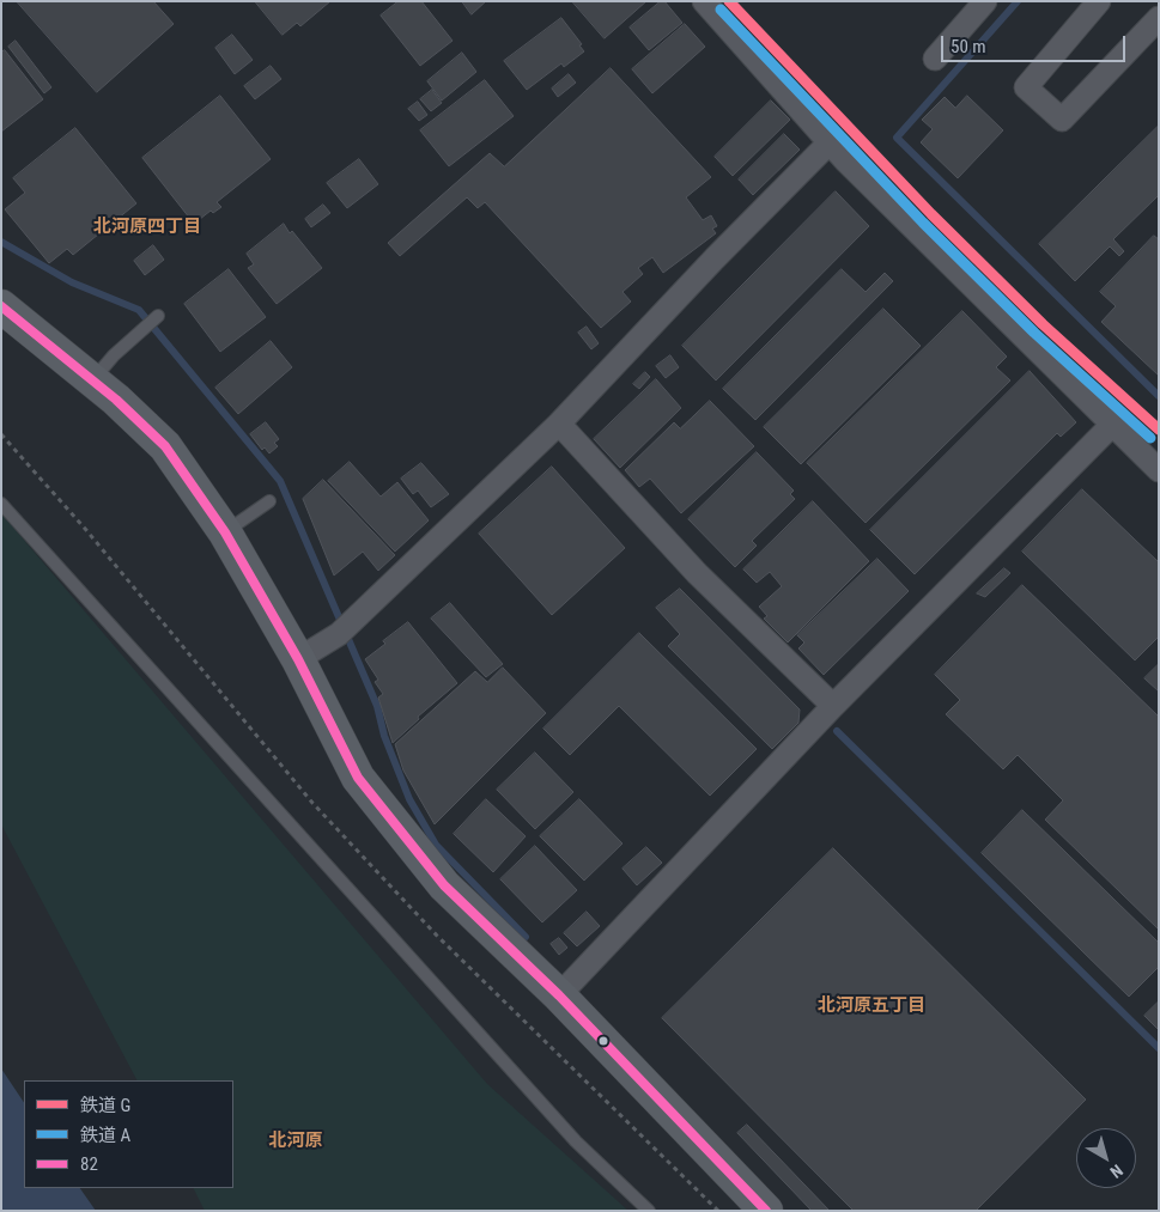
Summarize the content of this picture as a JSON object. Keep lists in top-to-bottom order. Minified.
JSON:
{"districts":["北河原四丁目","北河原五丁目","北河原"],"lines":["rail line G","rail line A","transit line 82"],"legend":["鉄道 G","鉄道 A","82"],"scale_bar":"50 m","north":"bottom right"}
